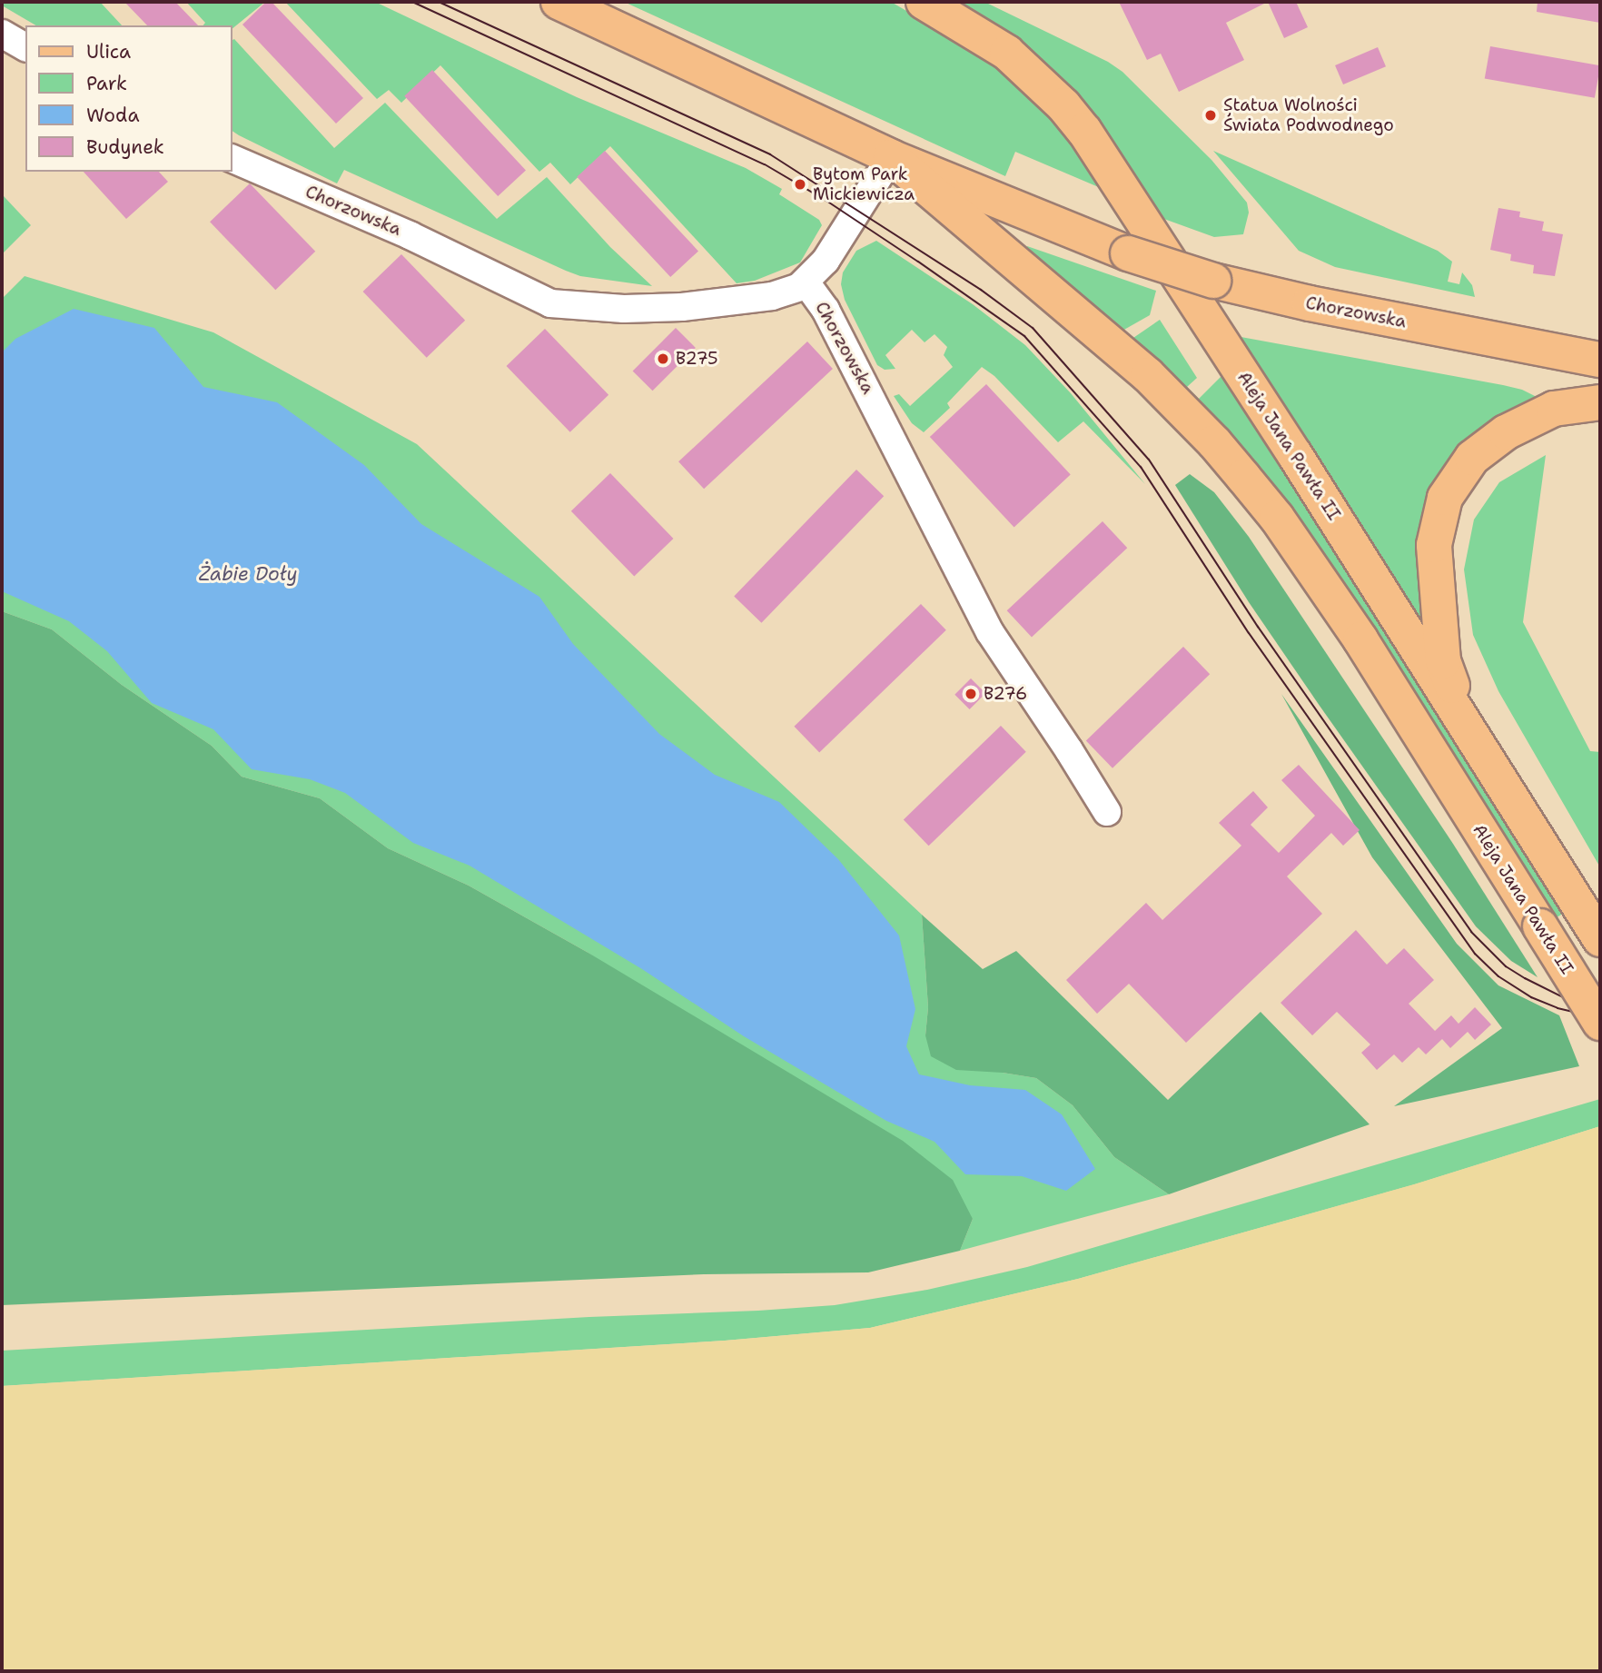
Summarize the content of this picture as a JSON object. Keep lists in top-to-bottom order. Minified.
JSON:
{"streets":{"main road":["Chorzowska","Aleja Jana Pawła II"]},"crossings":[["Chorzowska","Aleja Jana Pawła II"]],"water":["Żabie Doły"],"places":["Statua Wolności Świata Podwodnego","Bytom Park Mickiewicza","B275","B276"],"legend":["Ulica","Park","Woda","Budynek"]}
